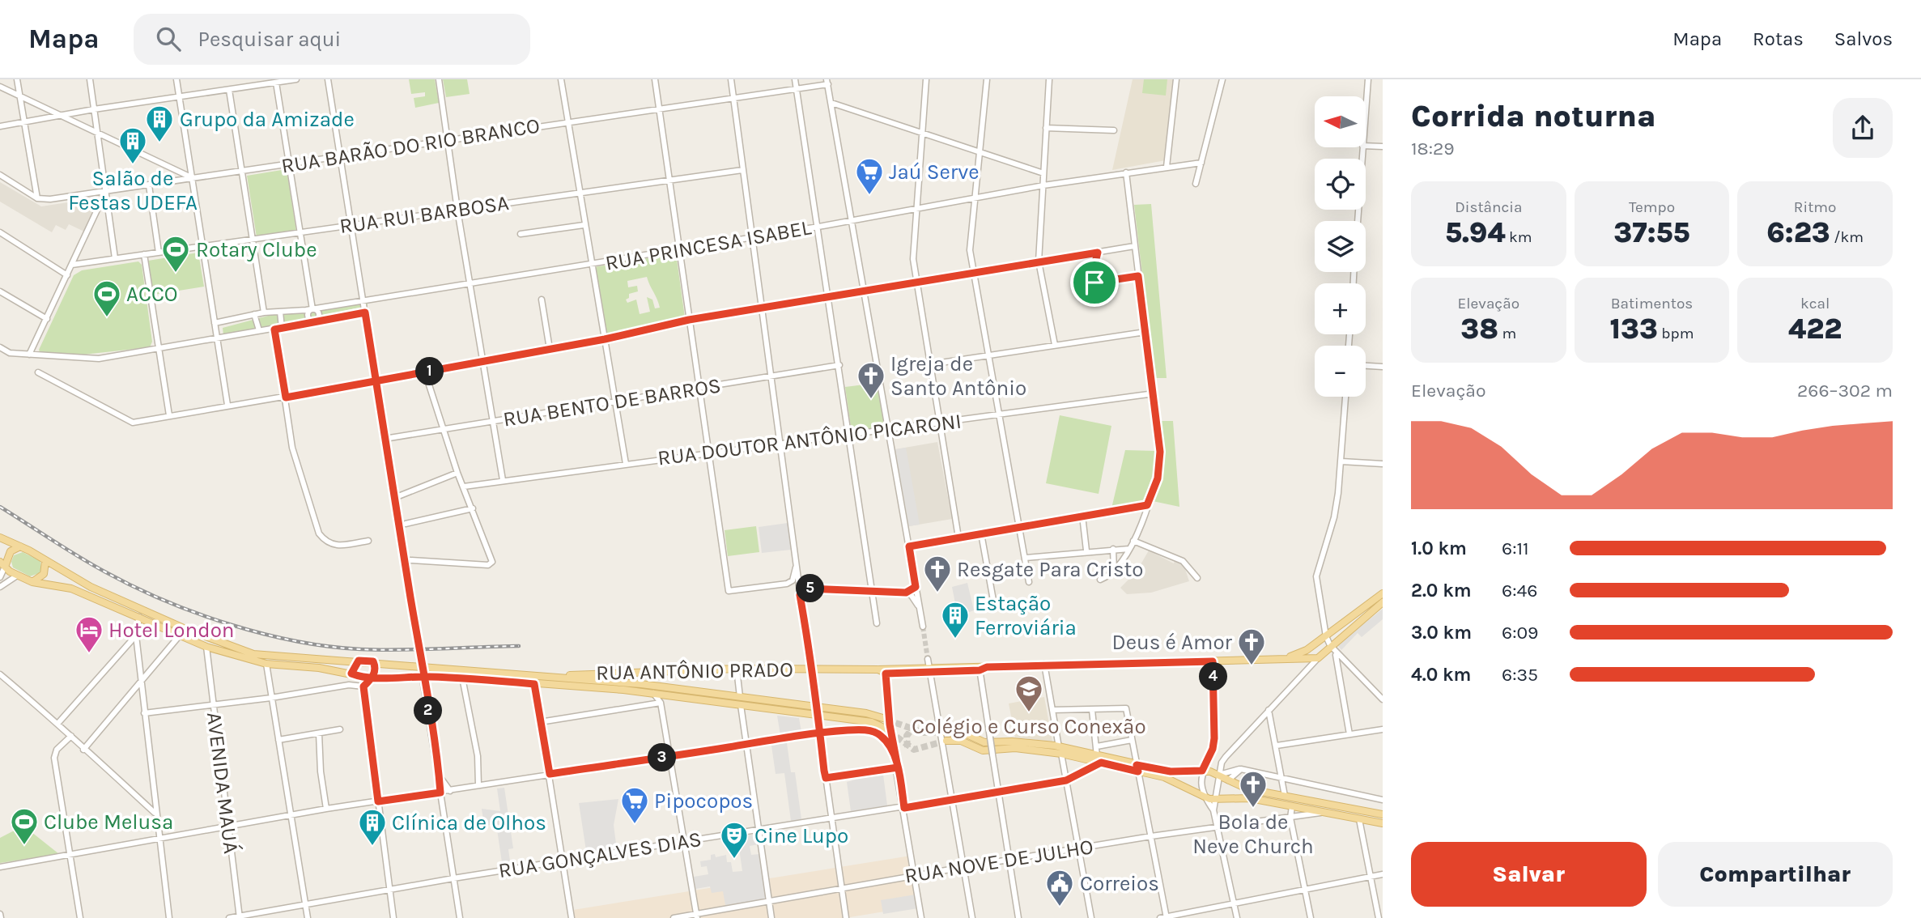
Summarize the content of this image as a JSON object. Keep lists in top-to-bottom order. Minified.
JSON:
{"streets":{"main road":["RUA ANTÔNIO PRADO"],"street":["RUA BARÃO DO RIO BRANCO","RUA RUI BARBOSA","RUA PRINCESA ISABEL","RUA BENTO DE BARROS","RUA DOUTOR ANTÔNIO PICARONI","AVENIDA MAUÁ","RUA GONÇALVES DIAS","RUA NOVE DE JULHO"]},"crossings":[["AVENIDA MAUÁ","RUA GONÇALVES DIAS"]],"places":{"building":["Grupo da Amizade","Salão de Festas UDEFA","Estação Ferroviária","Clínica de Olhos"],"supermarket":["Jaú Serve","Pipocopos"],"sports":["Rotary Clube","ACCO","Clube Melusa"],"church":["Igreja de Santo Antônio","Resgate Para Cristo","Deus é Amor","Bola de Neve Church"],"hotel":["Hotel London"],"school or university":["Colégio e Curso Conexão"],"theatre":["Cine Lupo"],"public building":["Correios"]},"north":"left","page":{"header":"Mapa","search":"Pesquisar aqui","nav":["Mapa","Rotas","Salvos"],"heading":["Corrida noturna","18:29"],"map_buttons":["+","−"],"stats":[["Distância","5.94 km"],["Tempo","37:55"],["Ritmo","6:23 /km"],["Elevação","38 m"],["Batimentos","133 bpm"],["kcal","422"]],"pins":["1","5","4","2","3"],"chart":["Elevação","266–302 m"],"list":[{"name":"1.0 km","note":"6:11"},{"name":"2.0 km","note":"6:46"},{"name":"3.0 km","note":"6:09"},{"name":"4.0 km","note":"6:35"}],"buttons":["Salvar","Compartilhar"]}}
